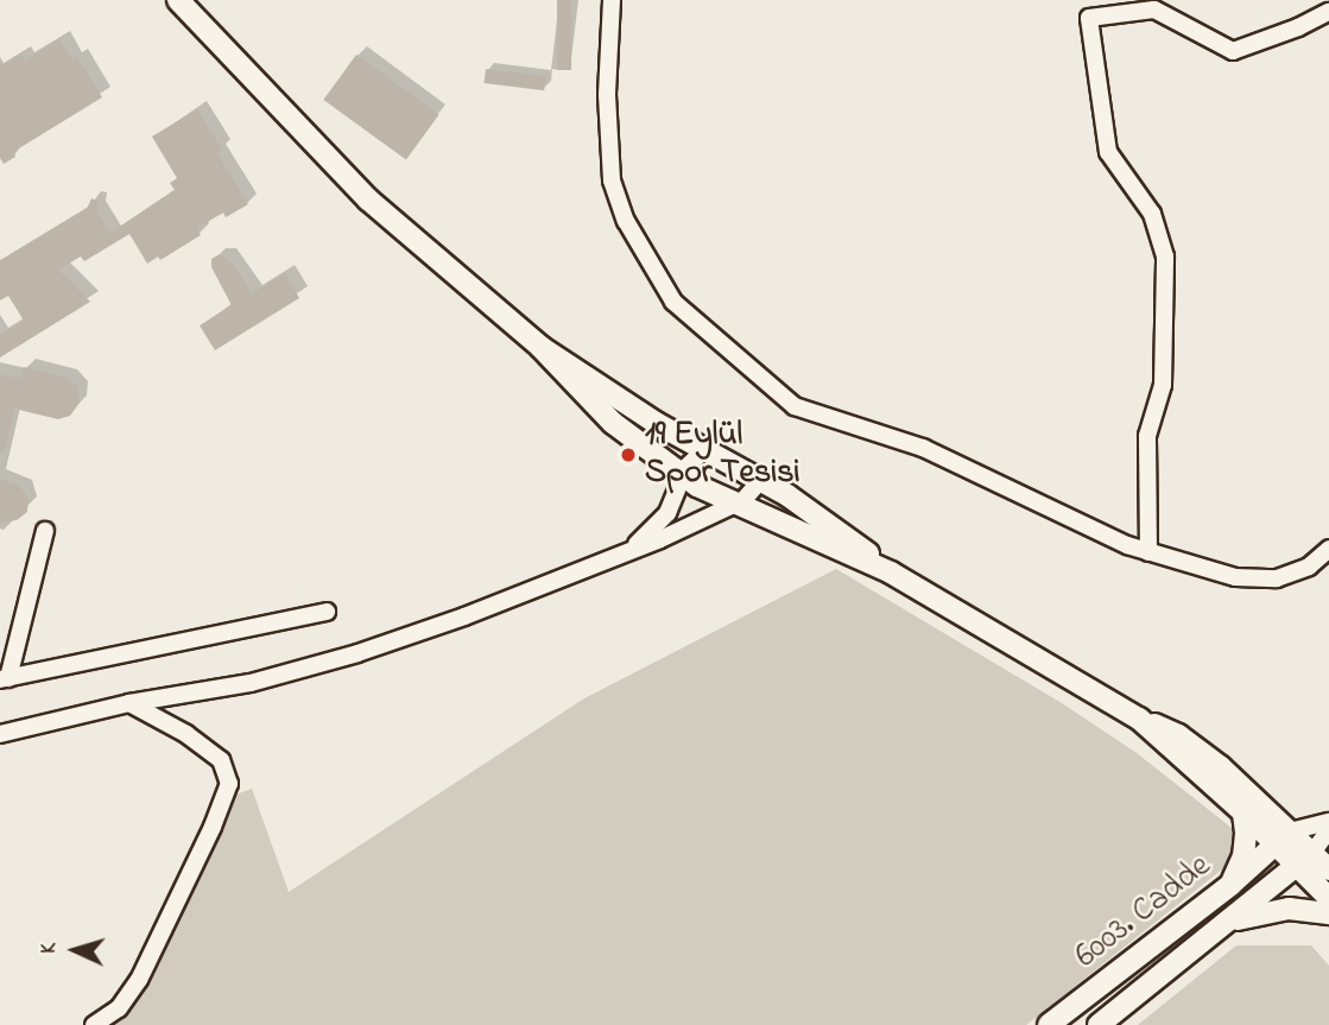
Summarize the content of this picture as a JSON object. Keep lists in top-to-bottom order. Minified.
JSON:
{"streets":{"main road":["6003. Cadde"]},"places":["19 Eylül Spor Tesisi"],"north":"left"}
